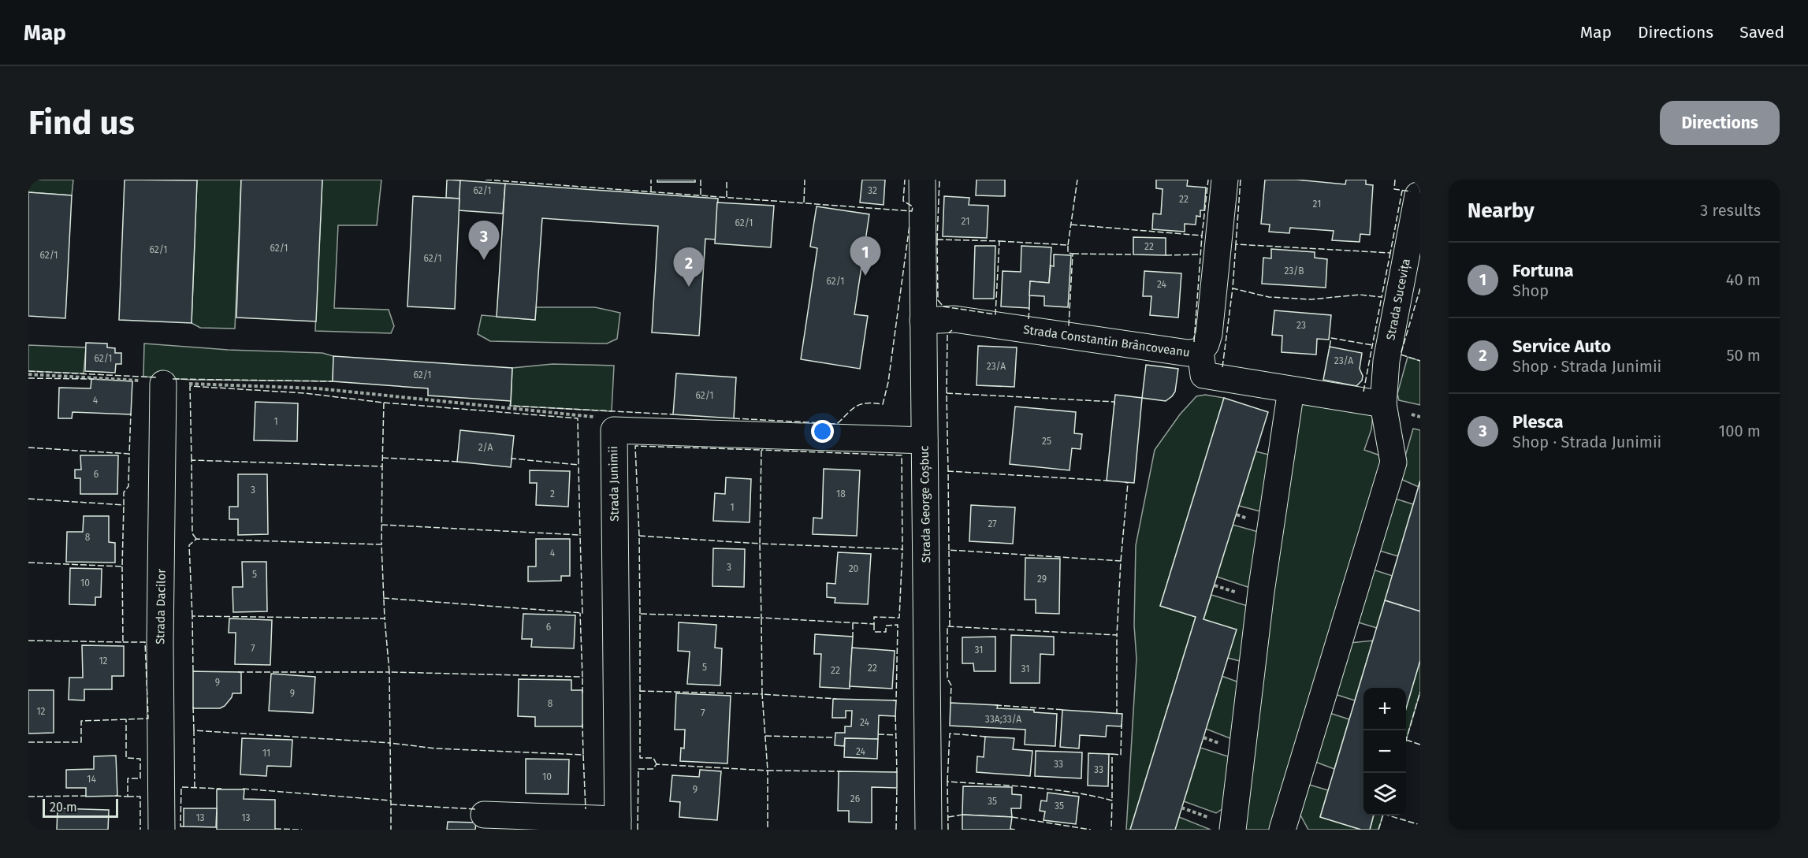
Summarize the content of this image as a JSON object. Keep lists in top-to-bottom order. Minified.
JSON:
{"streets":{"street":["Strada Sucevița","Strada Constantin Brâncoveanu","Strada Junimii","Strada George Coșbuc","Strada Dacilor"]},"crossings":[["Strada Constantin Brâncoveanu","Strada George Coșbuc"],["Strada Junimii","Strada George Coșbuc"]],"house_numbers":["62/1","32","22","21","21","62/1","22","62/1","62/1","62/1","62/1","23/B","62/1","24","23","62/1","23/A","23/A","62/1","62/1","4","1","25","2/A","6","3","2","18","1","27","8","4","3","20","5","29","10","6","7","31","12","5","22","31","22","9","9","8","12","7","33A;33/A","24","24","11","33","33","10","14","9","26","35","35","13","13"],"scale_bar":"20 m","page":{"header":"Map","nav":["Map","Directions","Saved"],"buttons":"Directions","title":"Find us","heading":["Nearby","3 results"],"pins":["3","1","2"],"list":[{"mark":"1","name":"Fortuna","note":"Shop","value":"40 m"},{"mark":"2","name":"Service Auto","note":"Shop · Strada Junimii","value":"50 m"},{"mark":"3","name":"Plesca","note":"Shop · Strada Junimii","value":"100 m"}],"map_buttons":["+","−"],"scale":"20 m"}}
